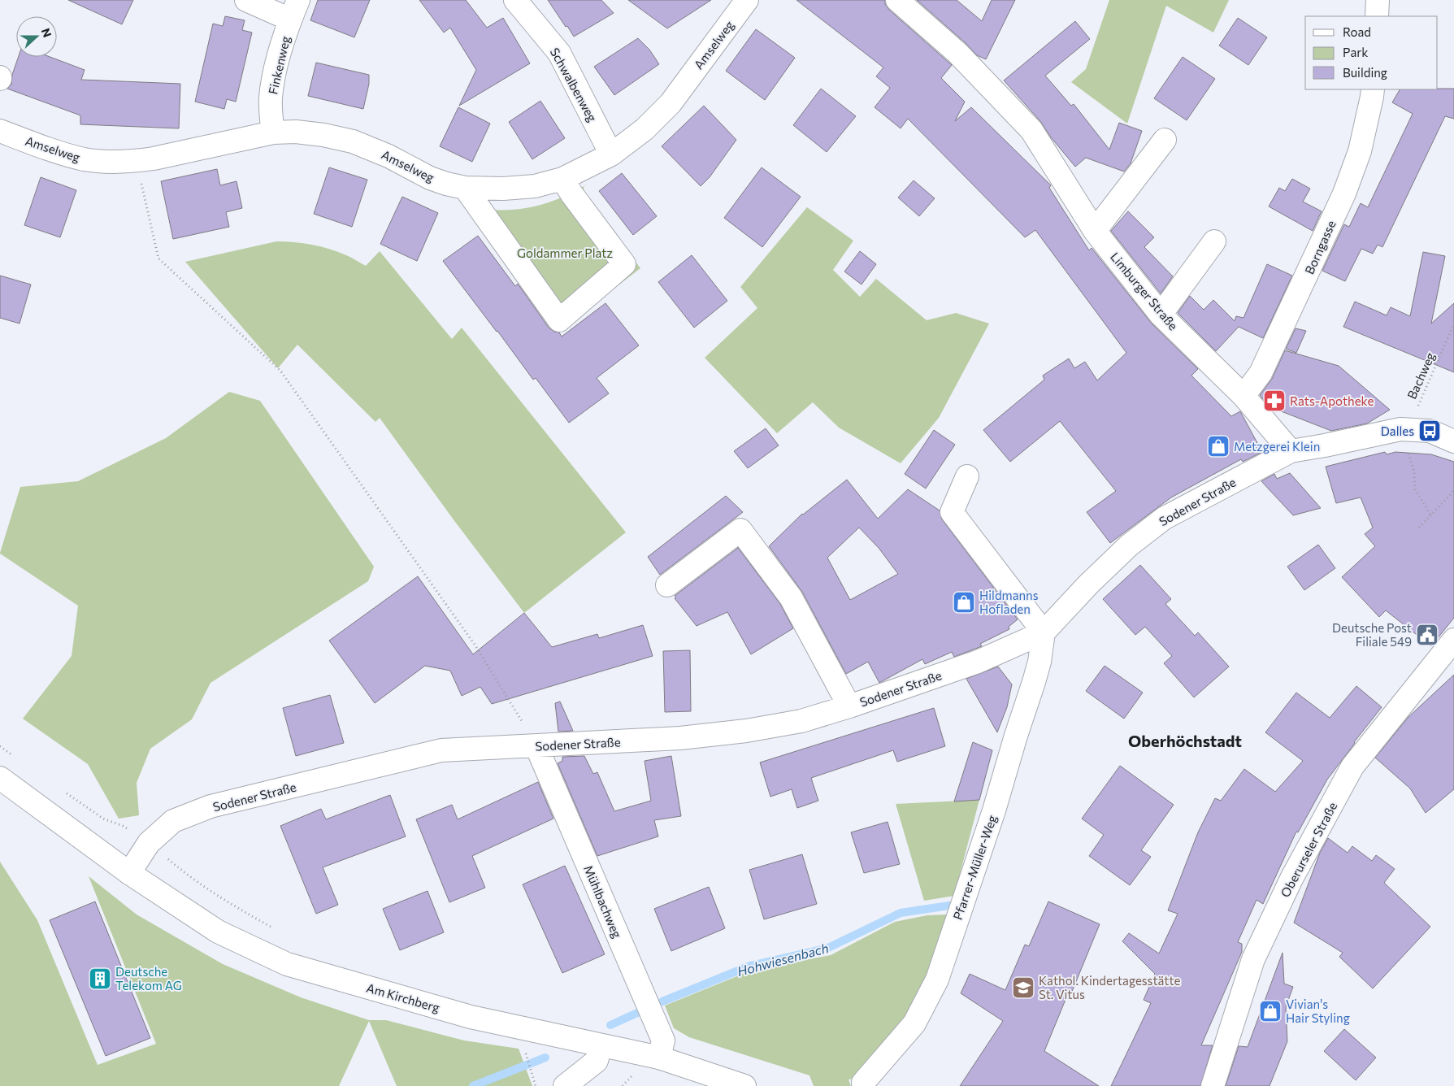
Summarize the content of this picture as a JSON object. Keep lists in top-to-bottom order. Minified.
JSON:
{"streets":{"street":["Amselweg","Finkenweg","Schwalbenweg","Borngasse","Limburger Straße","Sodener Straße","Oberurseler Straße","Pfarrer-Müller-Weg","Mühlbachweg","Am Kirchberg"],"path":["Bachweg"]},"crossings":[["Amselweg","Finkenweg"],["Amselweg","Schwalbenweg"],["Borngasse","Limburger Straße"],["Limburger Straße","Sodener Straße"],["Sodener Straße","Pfarrer-Müller-Weg"],["Sodener Straße","Mühlbachweg"],["Sodener Straße","Am Kirchberg"],["Mühlbachweg","Am Kirchberg"]],"districts":["Oberhöchstadt"],"water":["Hohwiesenbach"],"parks":["Goldammer Platz"],"places":{"pharmacy":["Rats-Apotheke"],"bus stop":["Dalles"],"shop":["Metzgerei Klein","Hildmanns Hofladen","Vivian's Hair Styling"],"public building":["Deutsche Post Filiale 549"],"building":["Deutsche Telekom AG"],"school or university":["Kathol. Kindertagesstätte St. Vitus"]},"legend":["Road","Park","Building"],"north":"right"}
